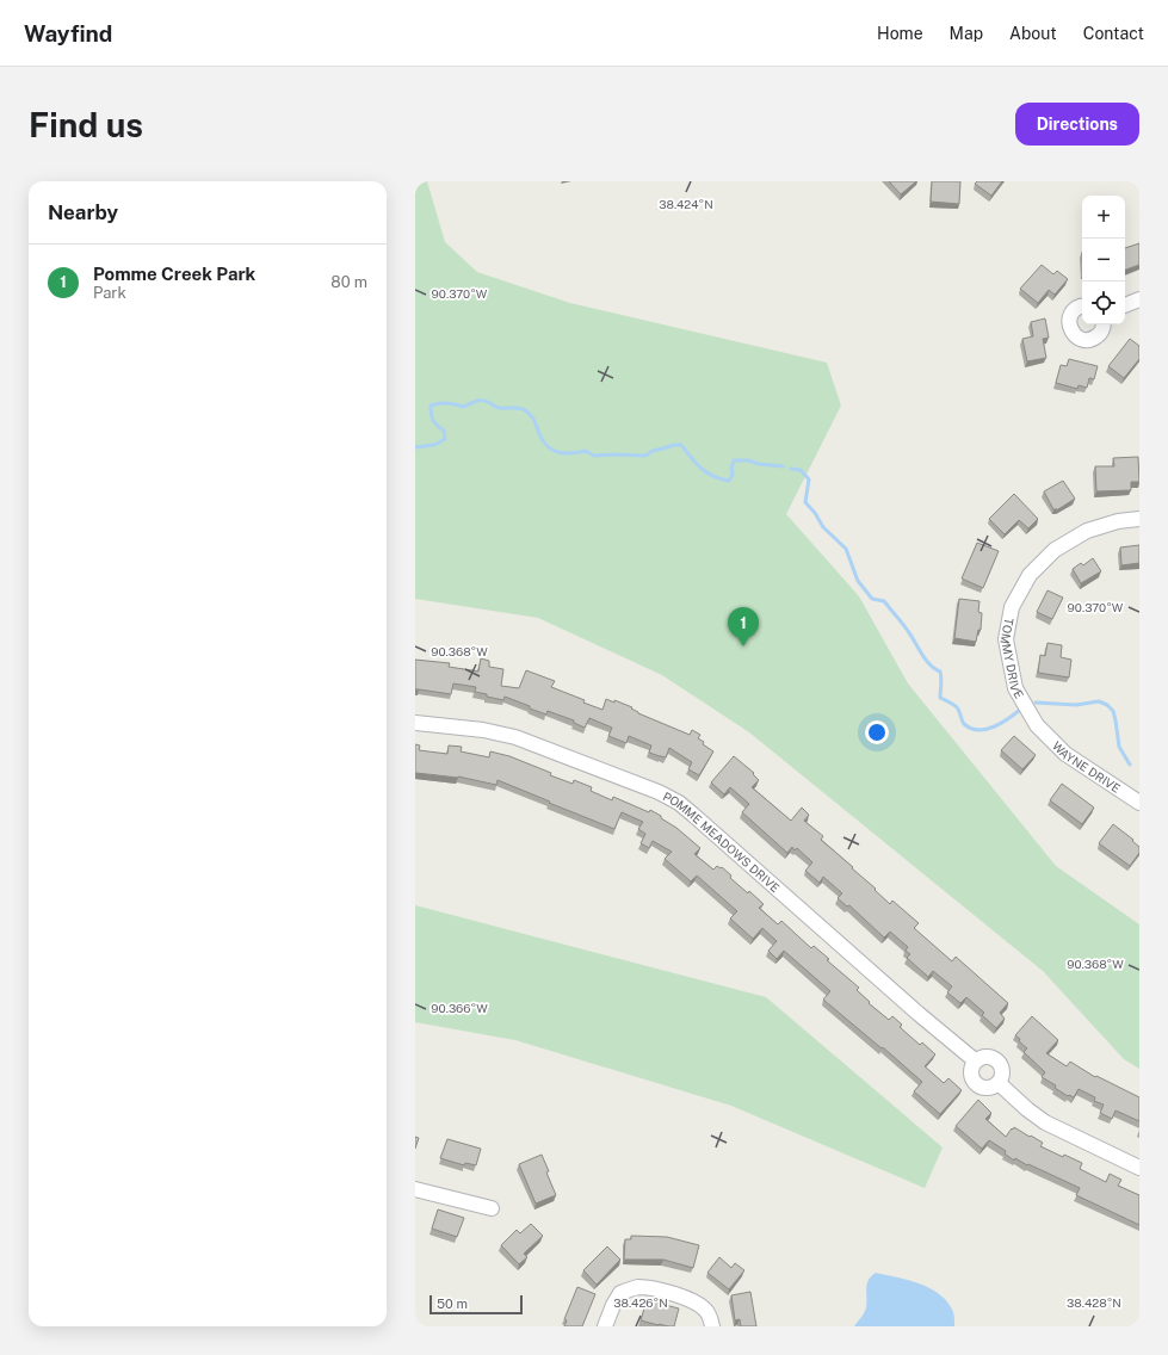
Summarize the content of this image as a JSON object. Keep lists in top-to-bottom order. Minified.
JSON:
{"streets":{"street":["TOMMY DRIVE","WAYNE DRIVE","POMME MEADOWS DRIVE"]},"crossings":[["TOMMY DRIVE","WAYNE DRIVE"]],"scale_bar":"50 m","page":{"header":"Wayfind","nav":["Home","Map","About","Contact"],"buttons":"Directions","title":"Find us","heading":"Nearby","map_buttons":["+","−"],"list":[{"mark":"1","name":"Pomme Creek Park","note":"Park","value":"80 m"}],"pins":"1","scale":"50 m"},"coordinates":["38.424°N","90.370°W","90.368°W","90.366°W","38.426°N","38.428°N"]}
